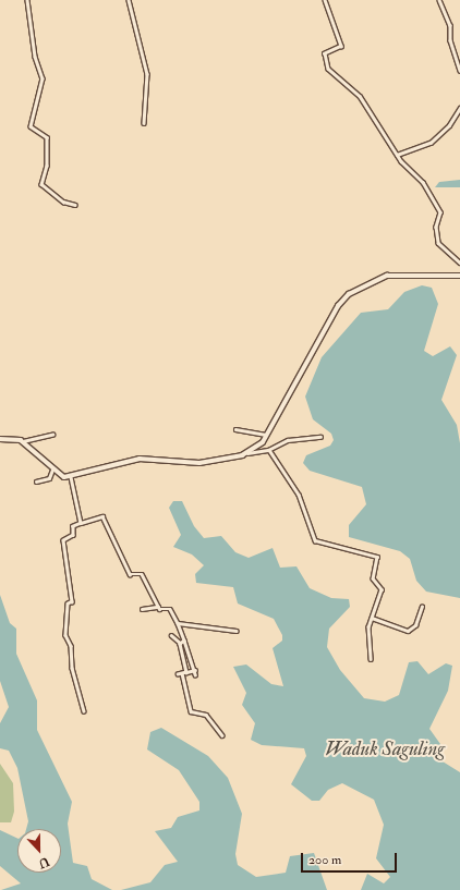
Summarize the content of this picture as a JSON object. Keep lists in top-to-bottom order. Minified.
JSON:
{"water":["Waduk Saguling"],"scale_bar":"200 m","north":"bottom"}
